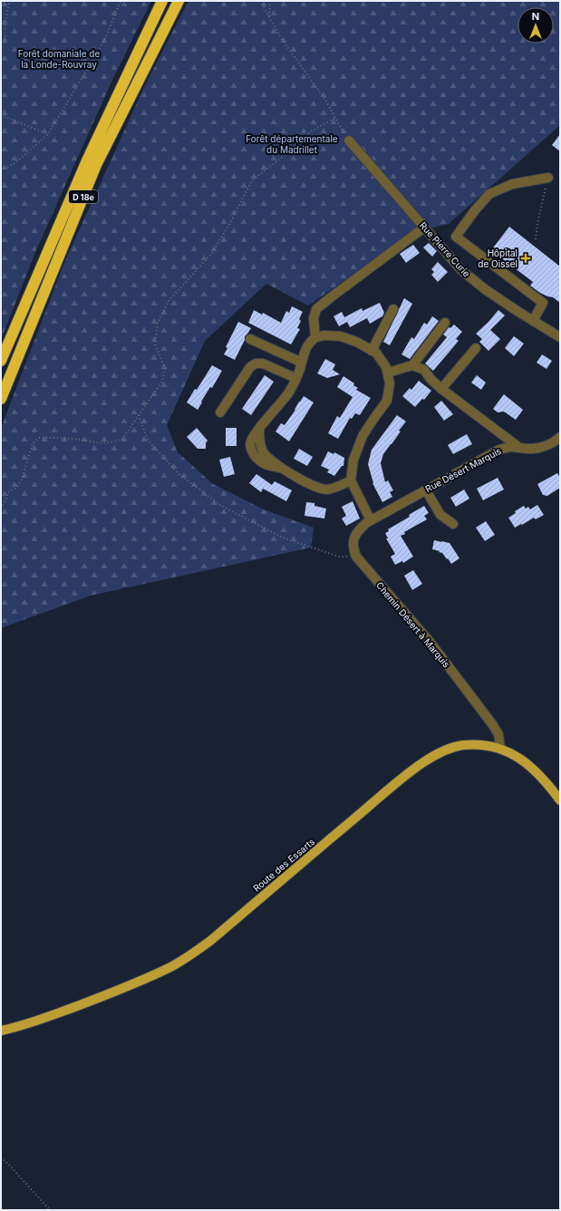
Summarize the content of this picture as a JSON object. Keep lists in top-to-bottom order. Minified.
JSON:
{"streets":{"highway":["D 18e"],"main road":["Route des Essarts"],"street":["Rue Pierre Curie","Rue Désert Marquis","Chemin Désert à Marquis"]},"crossings":[["Chemin Désert à Marquis","Route des Essarts"]],"parks":["Forêt domaniale de la Londe-Rouvray","Forêt départementale du Madrillet"],"places":{"health":["Hôpital de Oissel"]},"north":"top"}
